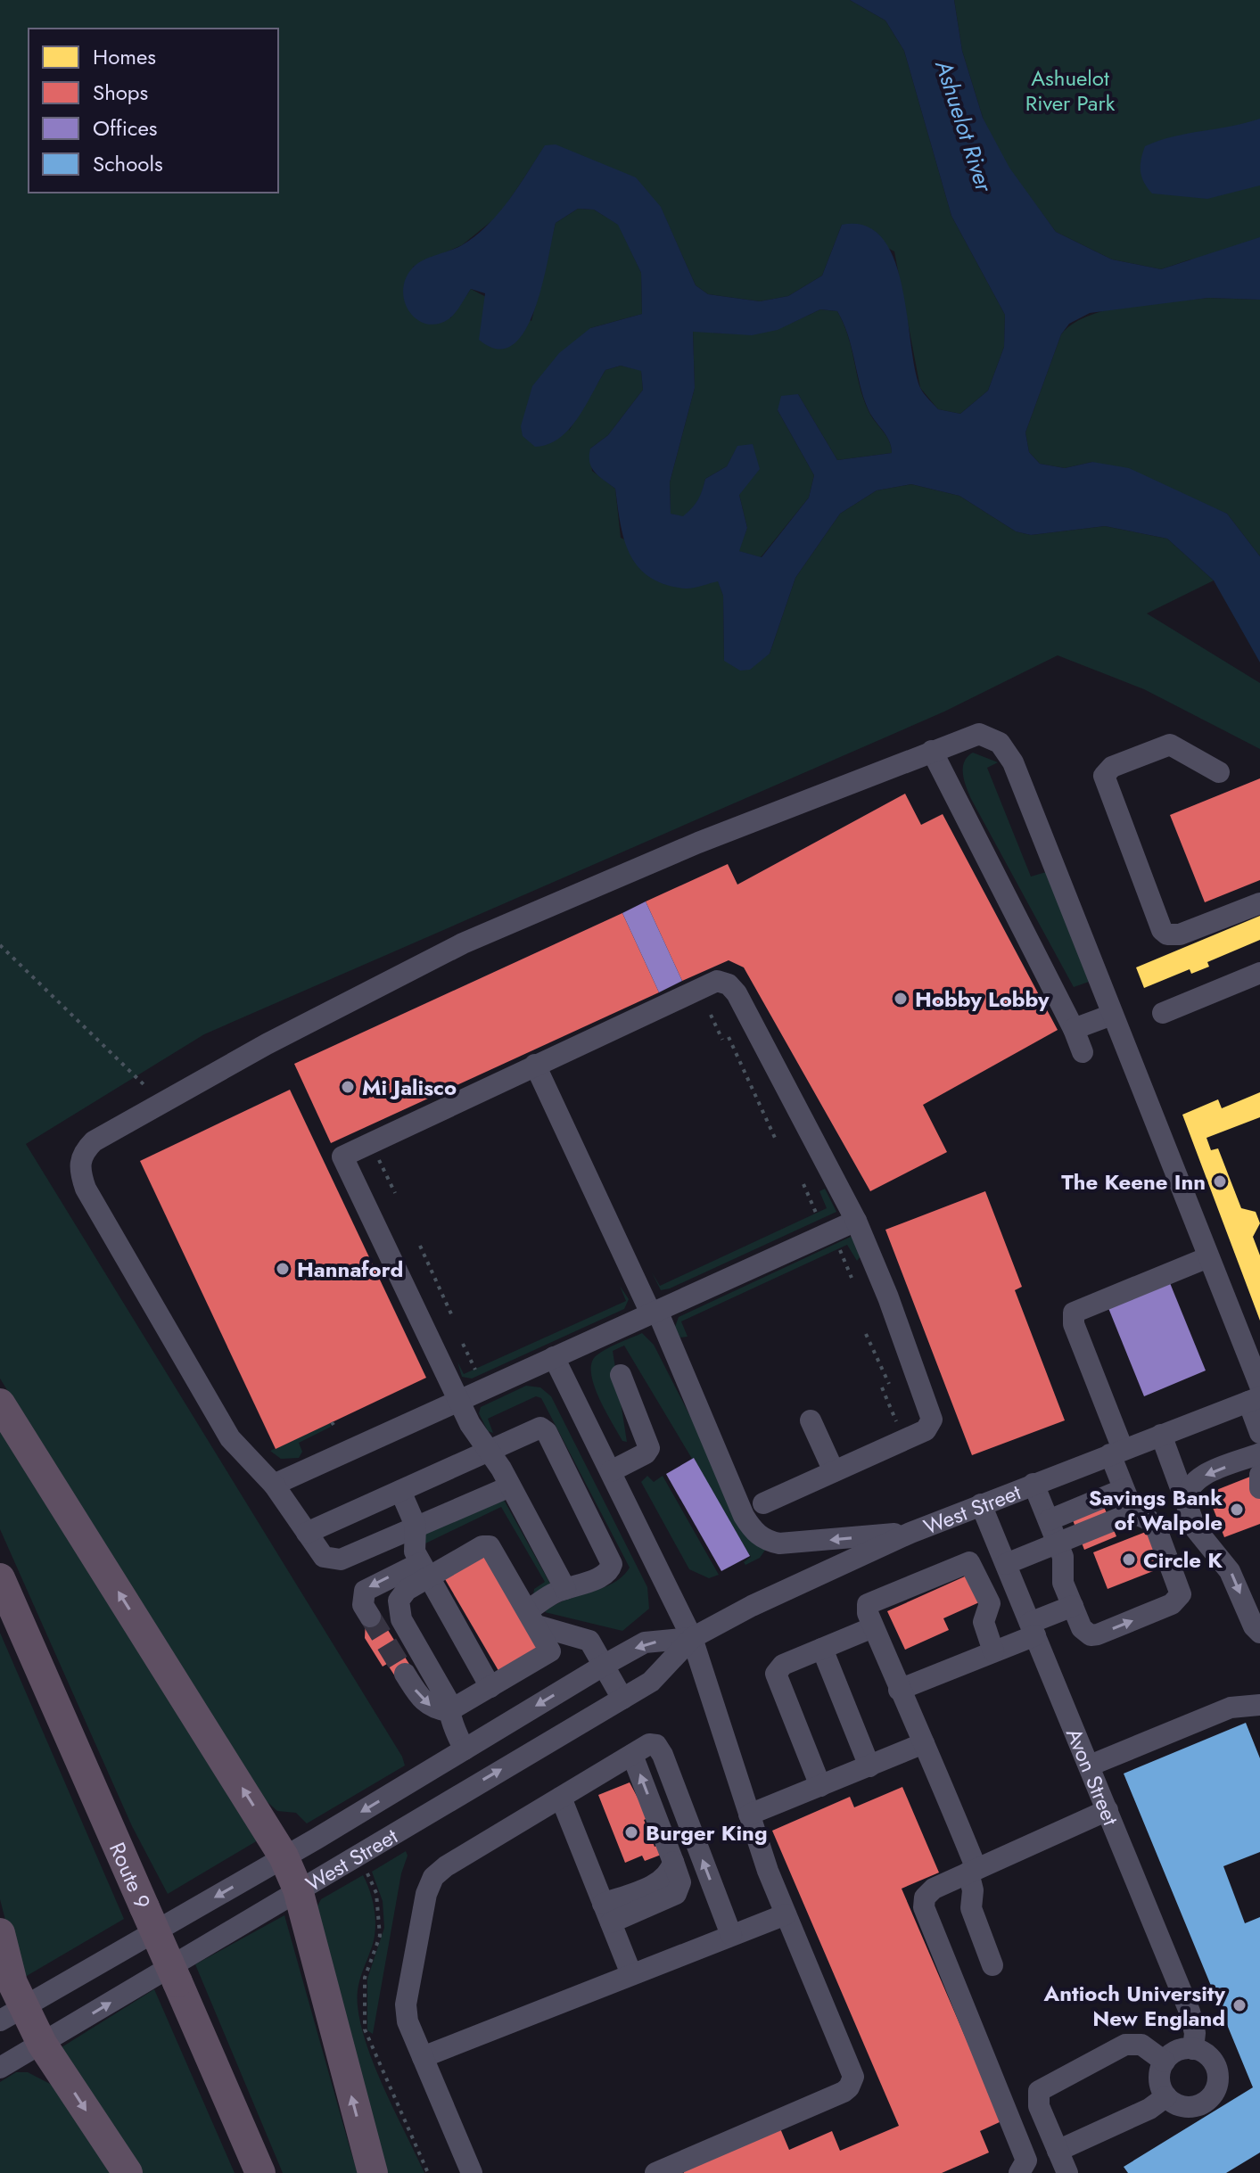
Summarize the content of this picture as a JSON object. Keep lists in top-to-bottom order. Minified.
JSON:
{"streets":{"highway":["Route 9"],"street":["West Street","Avon Street"]},"crossings":[["West Street","Avon Street"]],"water":["Ashuelot River"],"parks":["Ashuelot River Park"],"places":["Hobby Lobby","Mi Jalisco","The Keene Inn","Hannaford","Savings Bank of Walpole","Circle K","Burger King","Antioch University New England"],"legend":["Homes","Shops","Offices","Schools"]}
